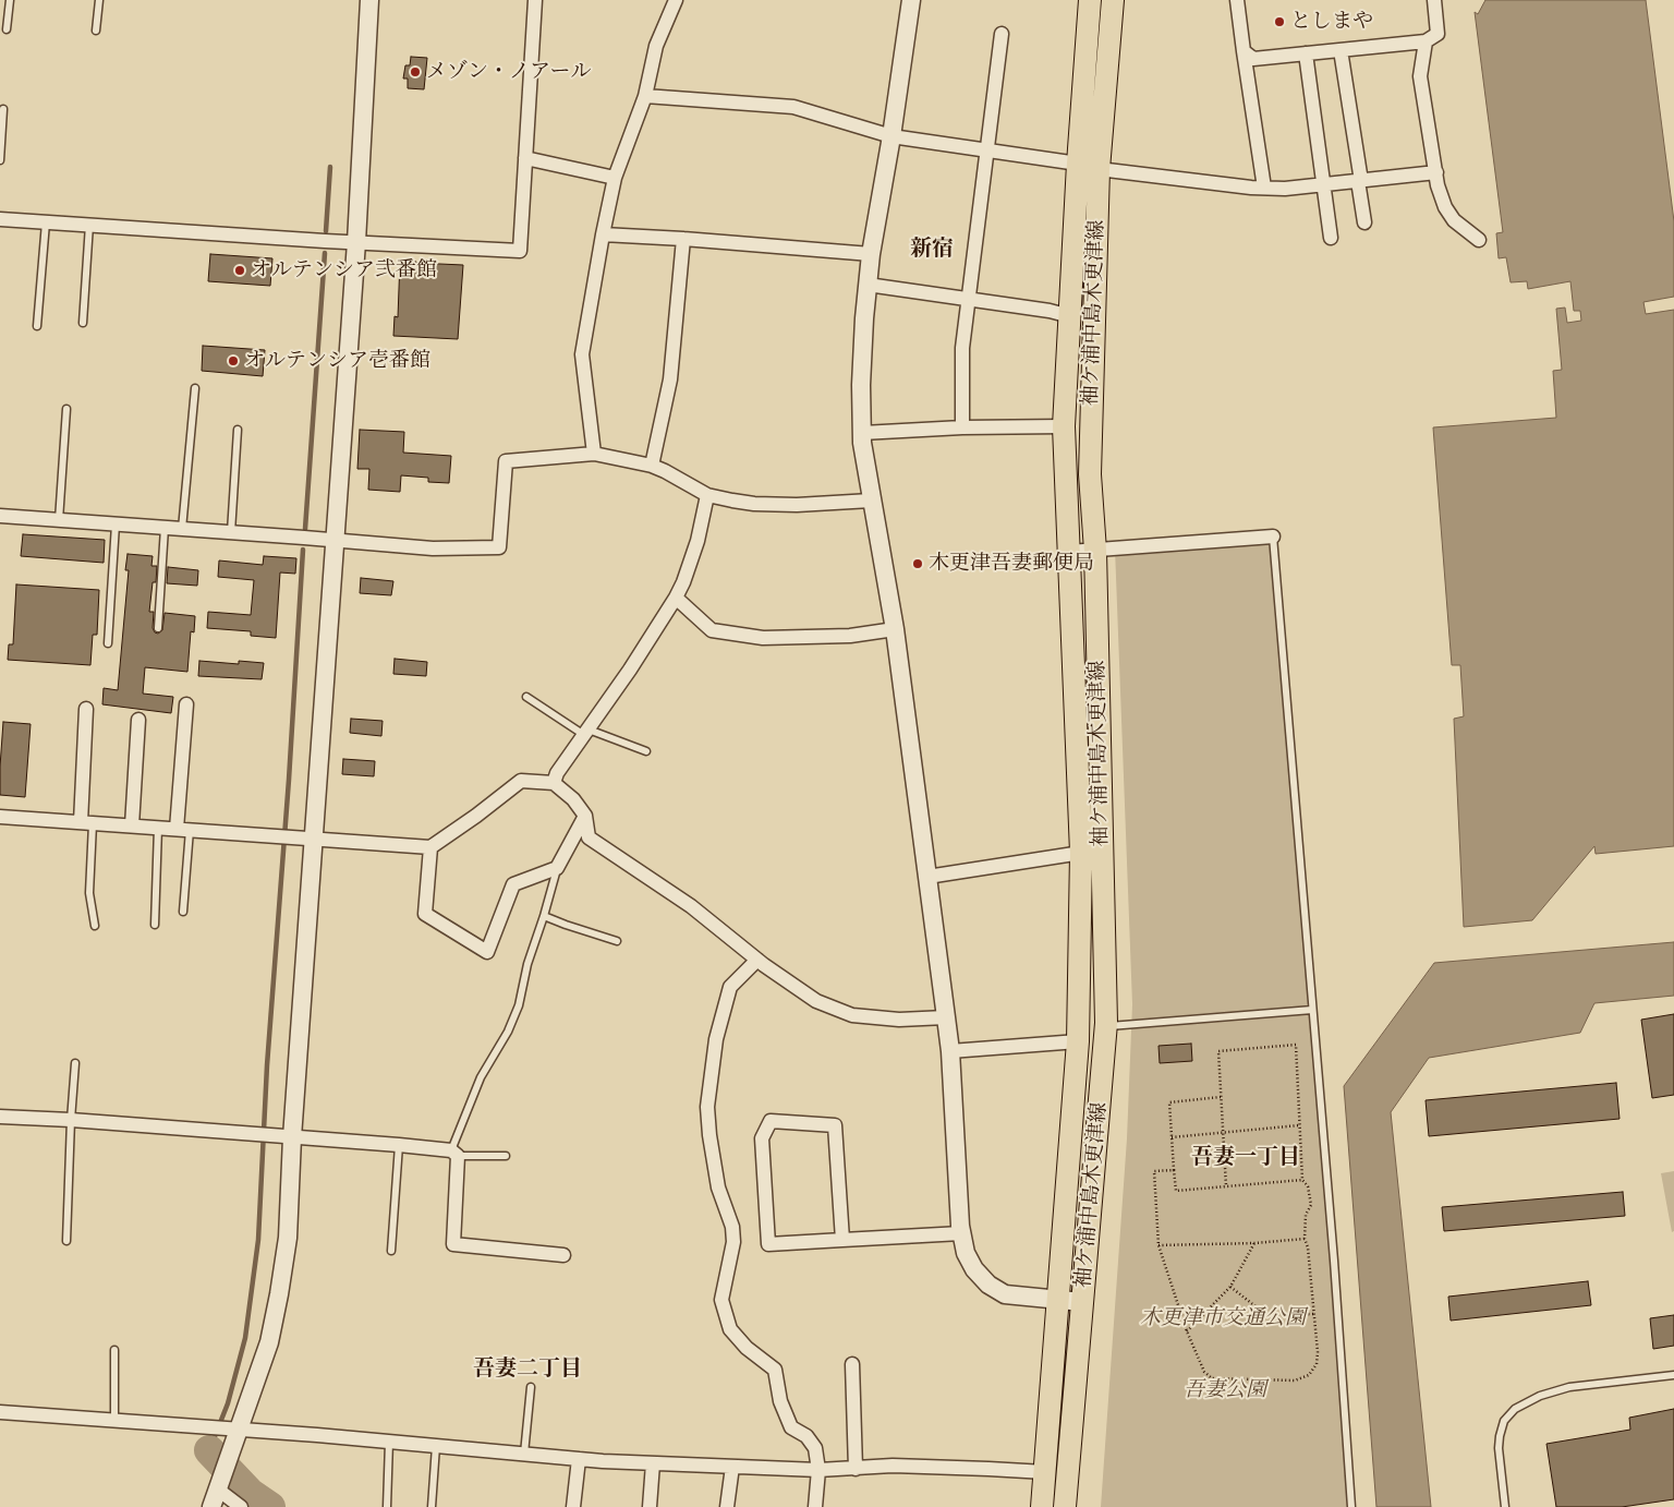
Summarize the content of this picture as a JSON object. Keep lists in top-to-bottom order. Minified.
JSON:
{"streets":{"main road":["袖ケ浦中島木更津線"]},"districts":["新宿","吾妻一丁目","吾妻二丁目"],"parks":["木更津市交通公園","吾妻公園"],"places":["としまや","メゾン・ノアール","オルテンシア弐番館","オルテンシア壱番館","木更津吾妻郵便局"]}
